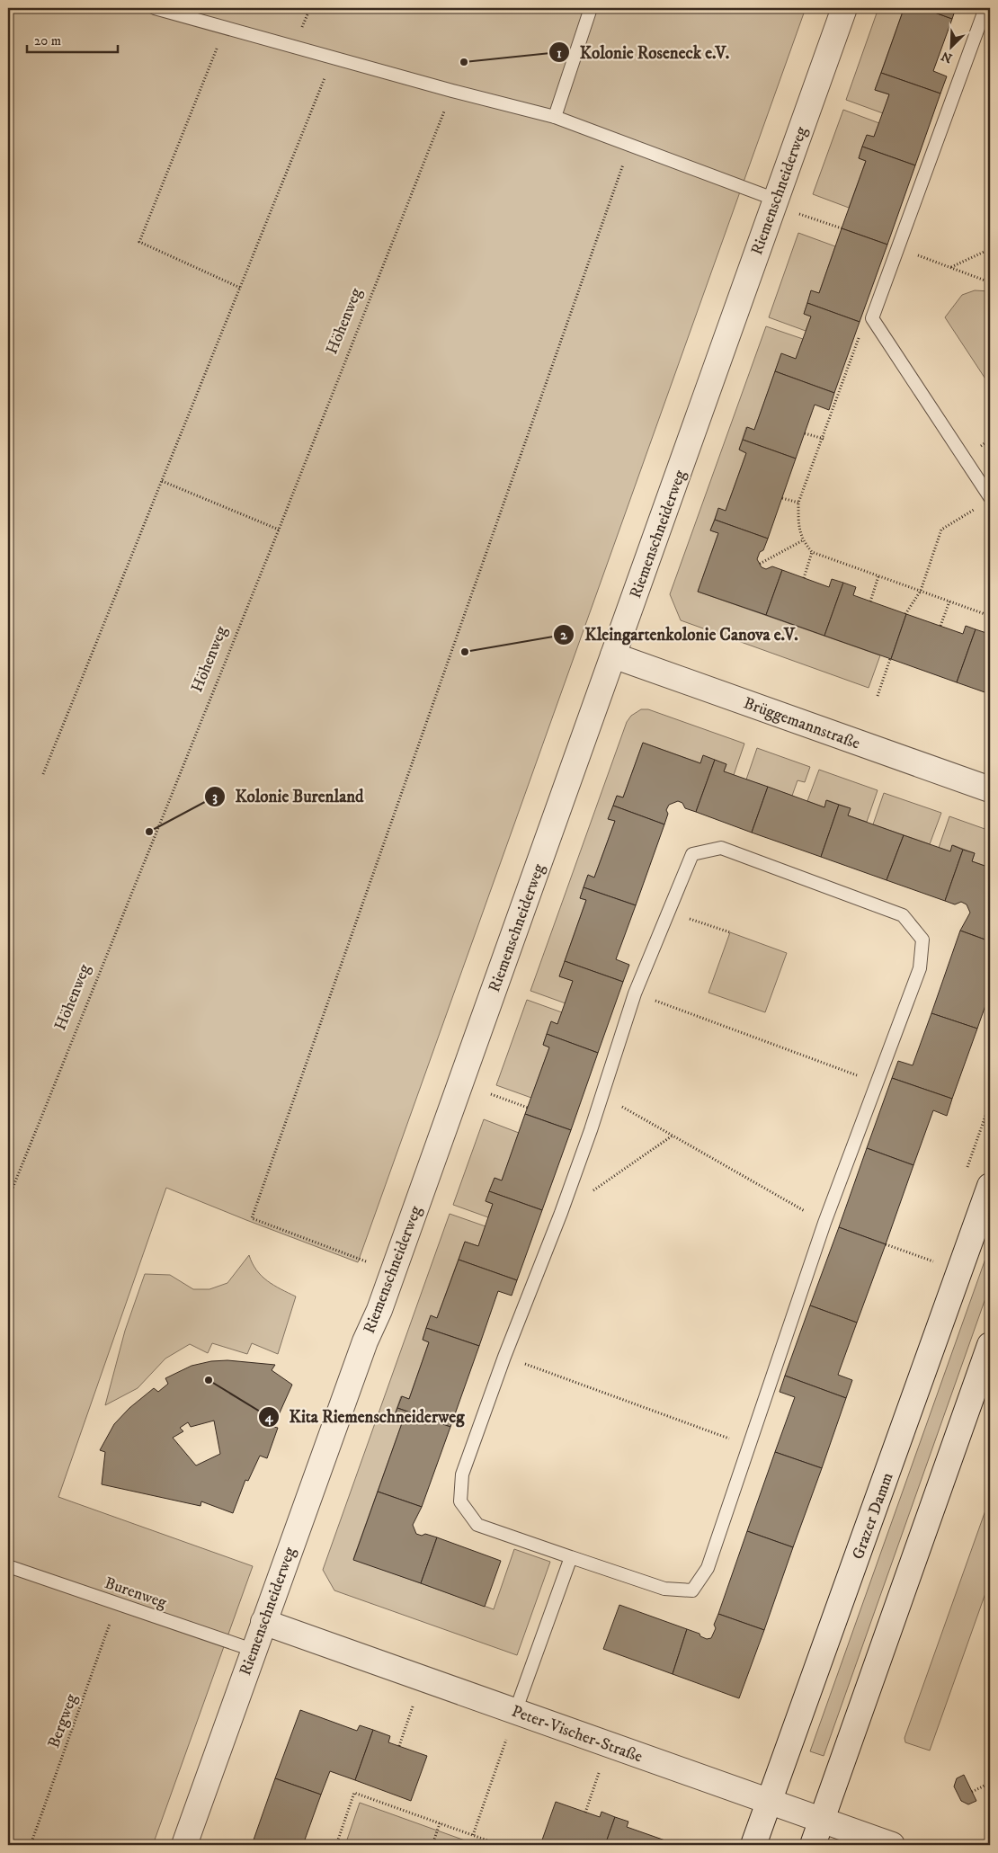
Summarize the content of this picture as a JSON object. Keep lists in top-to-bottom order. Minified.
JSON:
{"streets":{"street":["Riemenschneiderweg","Brüggemannstraße","Grazer Damm","Peter-Vischer-Straße"],"lane":["Burenweg"],"path":["Höhenweg","Bergweg"]},"crossings":[["Riemenschneiderweg","Brüggemannstraße"],["Riemenschneiderweg","Burenweg"],["Riemenschneiderweg","Peter-Vischer-Straße"],["Grazer Damm","Peter-Vischer-Straße"],["Burenweg","Bergweg"]],"places":["Kolonie Roseneck e.V.","Kleingartenkolonie Canova e.V.","Kolonie Burenland","Kita Riemenschneiderweg"],"scale_bar":"20 m","north":"bottom left"}
